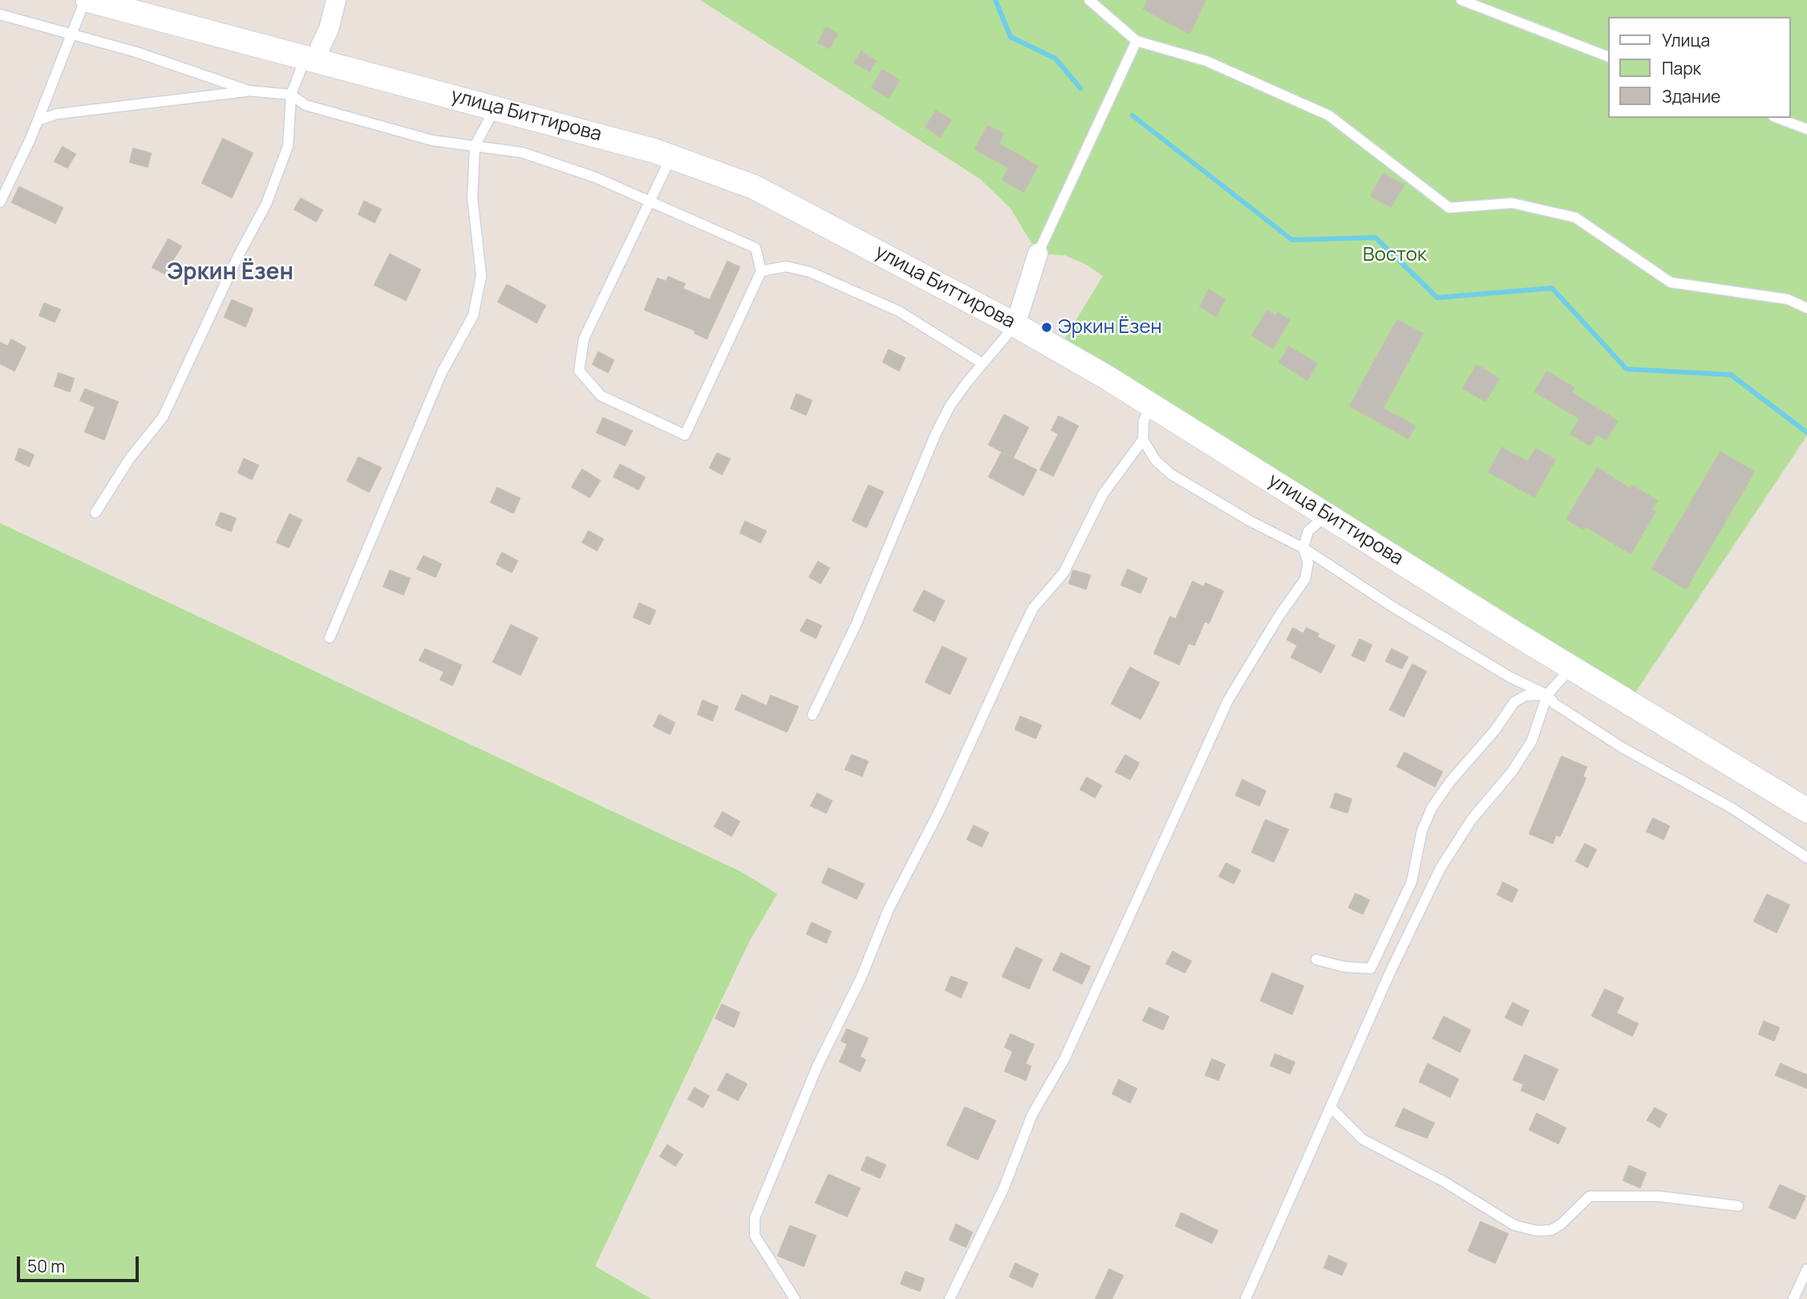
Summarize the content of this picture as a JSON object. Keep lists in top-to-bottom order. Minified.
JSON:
{"streets":{"street":["улица Биттирова"]},"districts":["Эркин Ёзен"],"parks":["Восток"],"places":["Эркин Ёзен"],"legend":["Улица","Парк","Здание"],"scale_bar":"50 m"}
